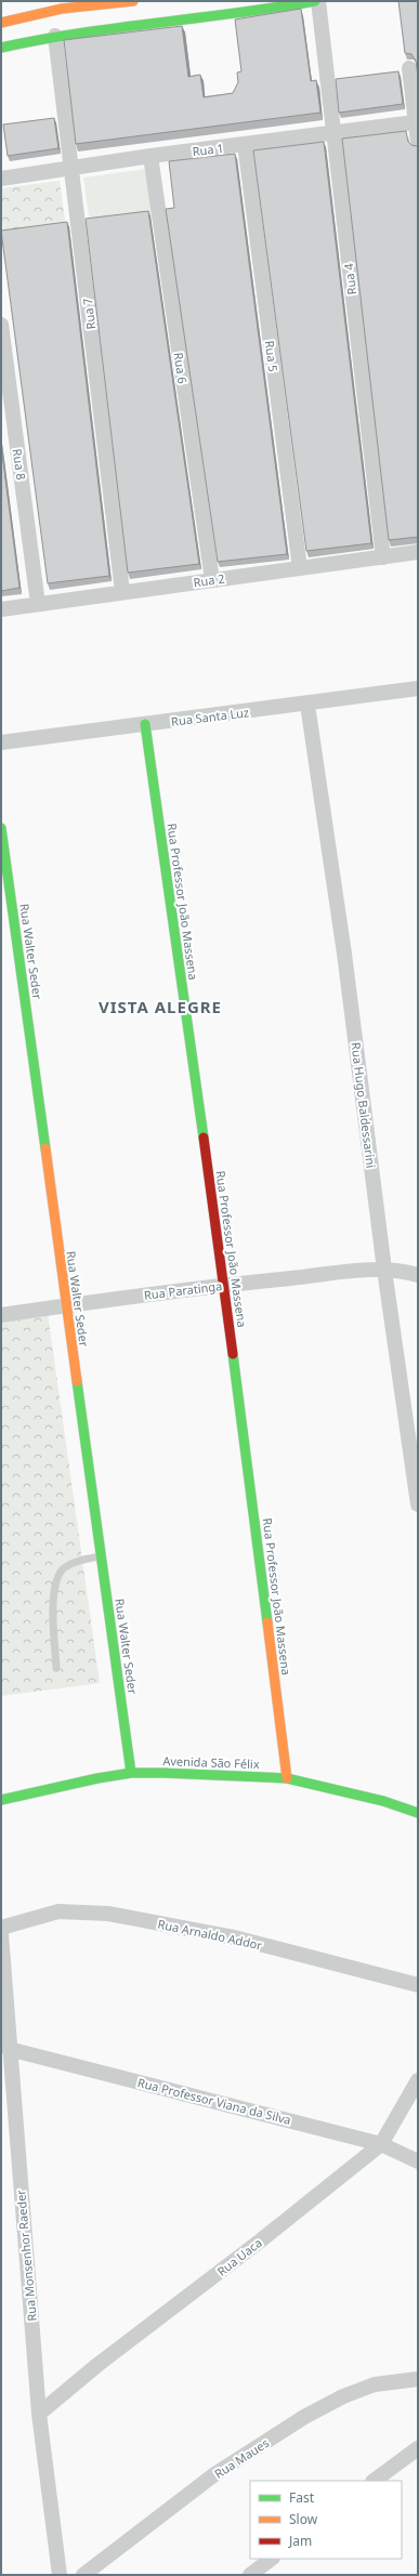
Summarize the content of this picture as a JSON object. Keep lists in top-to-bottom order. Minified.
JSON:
{"streets":{"street":["Rua 1","Rua 4","Rua 7","Rua 5","Rua 6","Rua 8","Rua 2","Rua Santa Luz","Rua Professor João Massena","Rua Walter Seder","Rua Hugo Baldessarini","Rua Paratinga","Avenida São Félix","Rua Arnaldo Addor","Rua Professor Viana da Silva","Rua Monsenhor Raeder","Rua Uaca","Rua Maues"]},"crossings":[["Rua 1","Rua 4"],["Rua 1","Rua 7"],["Rua 1","Rua 5"],["Rua 1","Rua 6"],["Rua 4","Rua 2"],["Rua 7","Rua 2"],["Rua 5","Rua 2"],["Rua 6","Rua 2"],["Rua 8","Rua 2"],["Rua Santa Luz","Rua Professor João Massena"],["Rua Santa Luz","Rua Hugo Baldessarini"],["Rua Professor João Massena","Rua Paratinga"],["Rua Professor João Massena","Avenida São Félix"],["Rua Walter Seder","Rua Paratinga"],["Rua Walter Seder","Avenida São Félix"],["Rua Hugo Baldessarini","Rua Paratinga"],["Rua Professor Viana da Silva","Rua Monsenhor Raeder"],["Rua Professor Viana da Silva","Rua Uaca"],["Rua Monsenhor Raeder","Rua Uaca"]],"districts":["VISTA ALEGRE"],"legend":["Fast","Slow","Jam"]}
